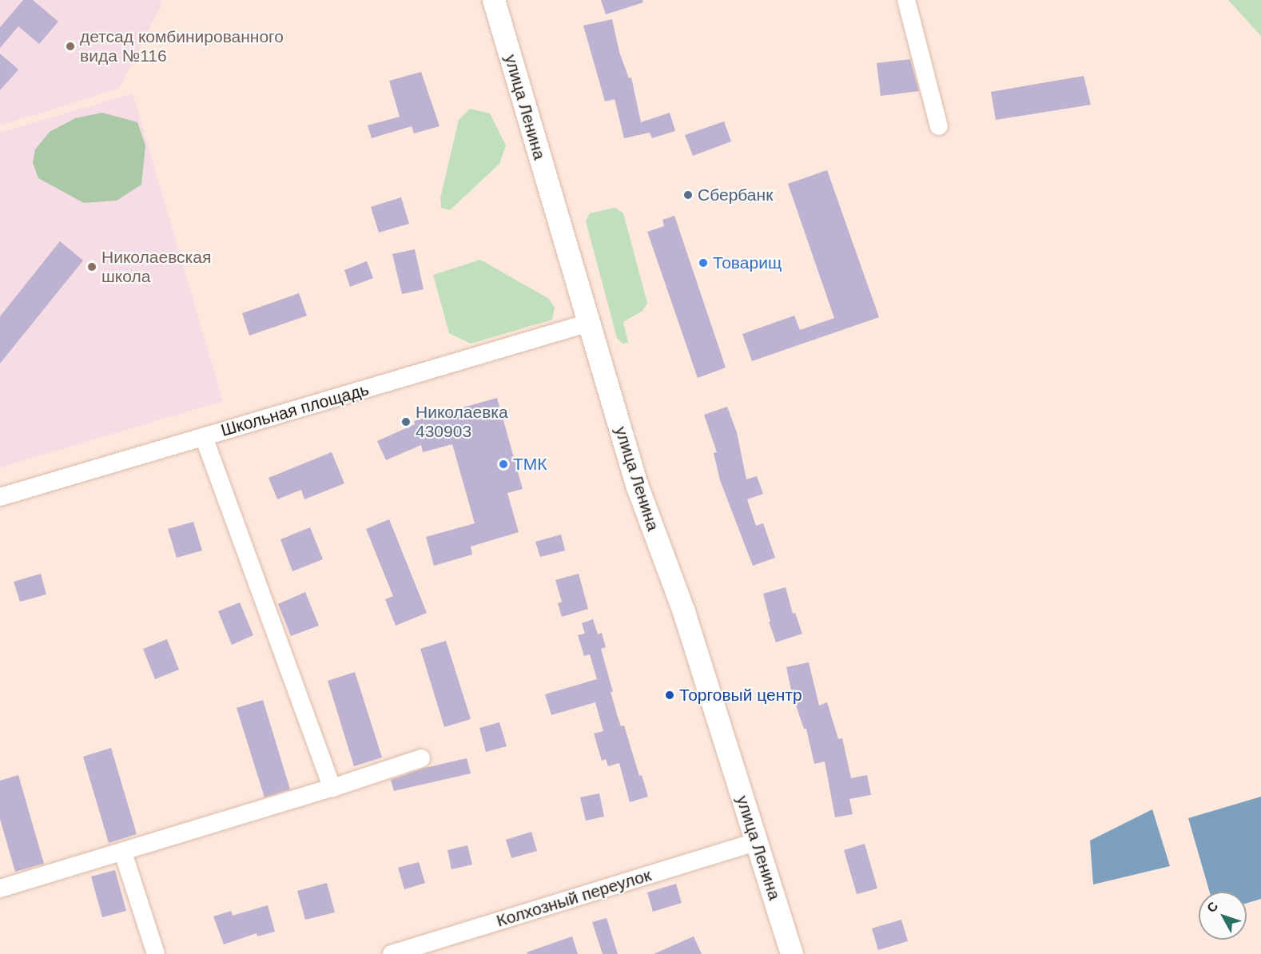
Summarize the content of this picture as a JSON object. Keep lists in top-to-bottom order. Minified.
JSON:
{"streets":{"main road":["улица Ленина"],"street":["Школьная площадь","Колхозный переулок"]},"crossings":[["улица Ленина","Школьная площадь"],["улица Ленина","Колхозный переулок"]],"places":["детсад комбинированного вида №116","Сбербанк","Товарищ","Николаевская школа","Николаевка 430903","ТМК","Торговый центр"],"north":"top left"}
